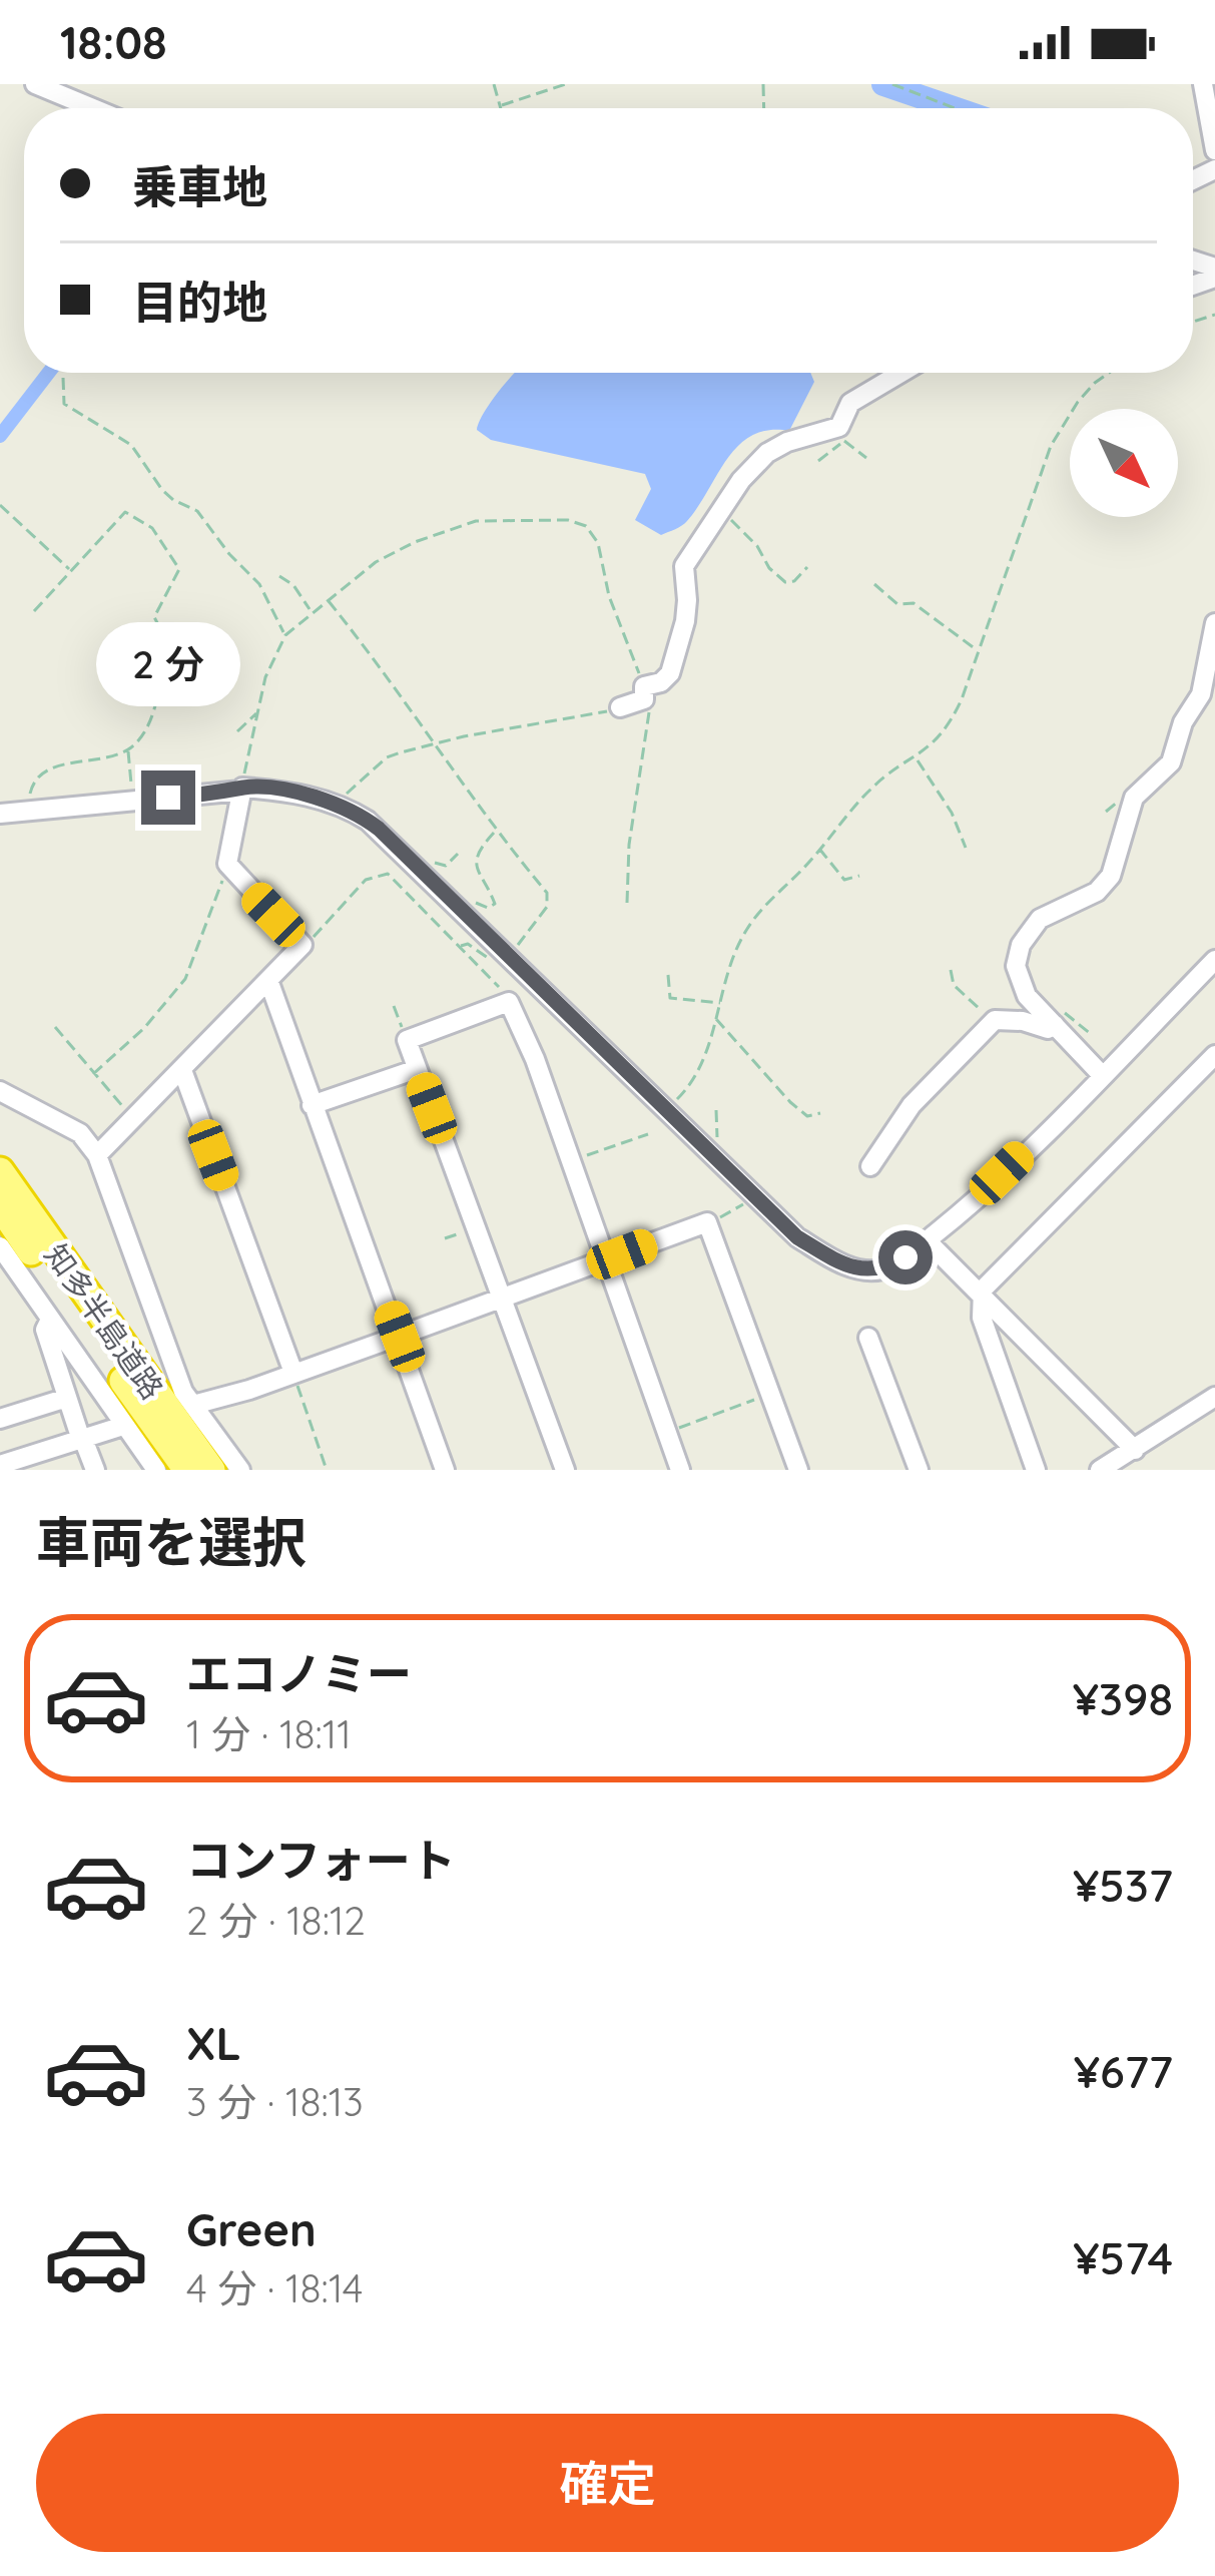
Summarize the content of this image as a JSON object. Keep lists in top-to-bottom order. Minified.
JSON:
{"streets":{"highway":["知多半島道路"]},"north":"bottom right","page":{"status":"18:08","banner":["乗車地","目的地"],"bubble":"2 分","heading":"車両を選択","list":[{"name":"エコノミー","note":"1 分 · 18:11","value":"¥398"},{"name":"コンフォート","note":"2 分 · 18:12","value":"¥537"},{"name":"XL","note":"3 分 · 18:13","value":"¥677"},{"name":"Green","note":"4 分 · 18:14","value":"¥574"}],"buttons":"確定"}}
